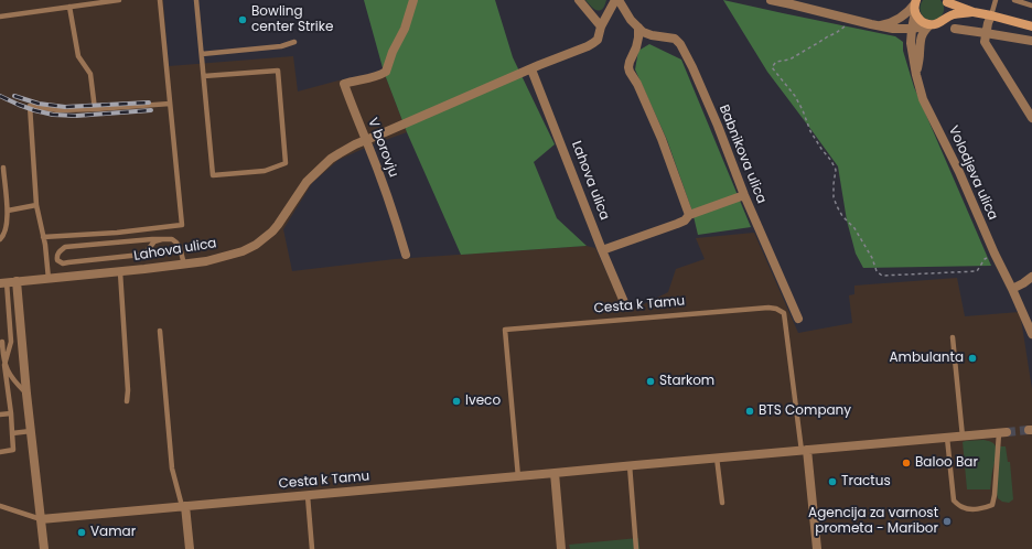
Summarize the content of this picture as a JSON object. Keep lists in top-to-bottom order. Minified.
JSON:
{"streets":{"street":["V borovju","Babnikova ulica","Volodjeva ulica","Lahova ulica","Cesta k Tamu"]},"crossings":[["V borovju","Lahova ulica"]],"places":["Bowling center Strike","Ambulanta","Starkom","Iveco","BTS Company","Baloo Bar","Tractus","Agencija za varnost prometa - Maribor","Vamar"]}
